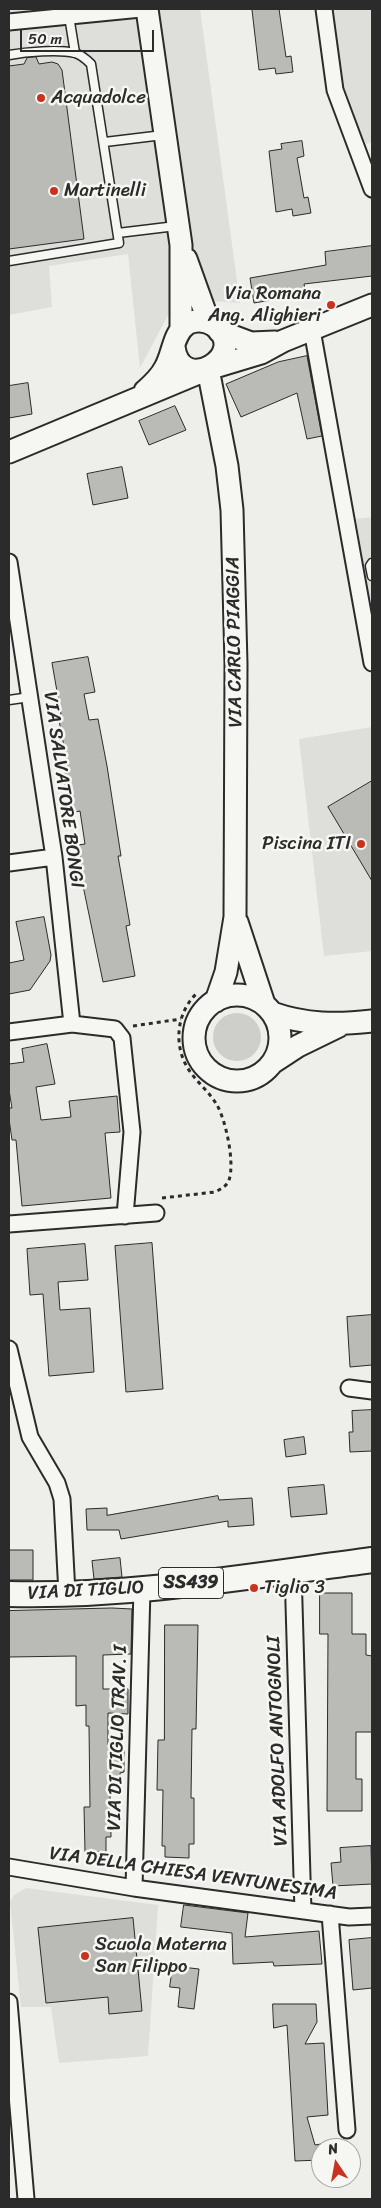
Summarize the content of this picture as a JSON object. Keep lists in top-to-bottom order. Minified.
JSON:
{"streets":{"main road":["SS439","VIA DI TIGLIO"],"street":["VIA CARLO PIAGGIA","VIA SALVATORE BONGI","VIA DI TIGLIO TRAV. I","VIA ADOLFO ANTOGNOLI","VIA DELLA CHIESA VENTUNESIMA"]},"crossings":[["VIA DI TIGLIO","VIA DI TIGLIO TRAV. I"],["VIA DI TIGLIO","VIA ADOLFO ANTOGNOLI"],["VIA DI TIGLIO TRAV. I","VIA DELLA CHIESA VENTUNESIMA"],["VIA ADOLFO ANTOGNOLI","VIA DELLA CHIESA VENTUNESIMA"]],"places":["Acquadolce","Martinelli","Via Romana Ang. Alighieri","Piscina ITI","Tiglio 3","Scuola Materna San Filippo"],"scale_bar":"50 m","north":"top"}
